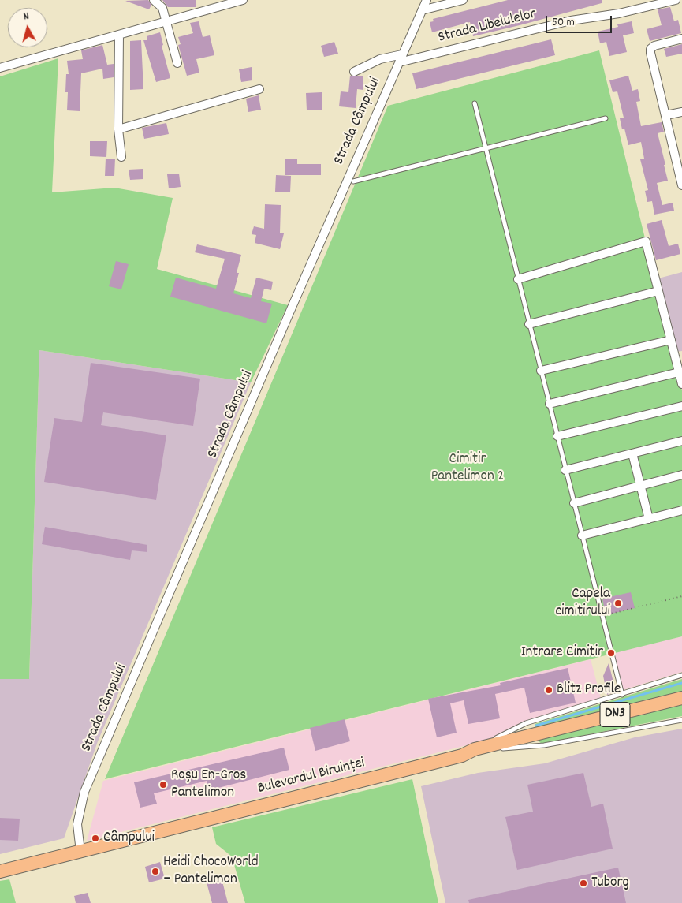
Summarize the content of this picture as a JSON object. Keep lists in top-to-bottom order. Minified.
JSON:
{"streets":{"main road":["DN3","Bulevardul Biruinței"],"street":["Strada Libelulelor","Strada Câmpului"]},"crossings":[["Strada Libelulelor","Strada Câmpului"],["Strada Câmpului","Bulevardul Biruinței"]],"parks":["Cimitir Pantelimon 2"],"places":["Capela cimitirului","Intrare Cimitir","Blitz Profile","Roșu En-Gros Pantelimon","Câmpului","Heidi ChocoWorld – Pantelimon","Tuborg"],"scale_bar":"50 m","north":"top"}
